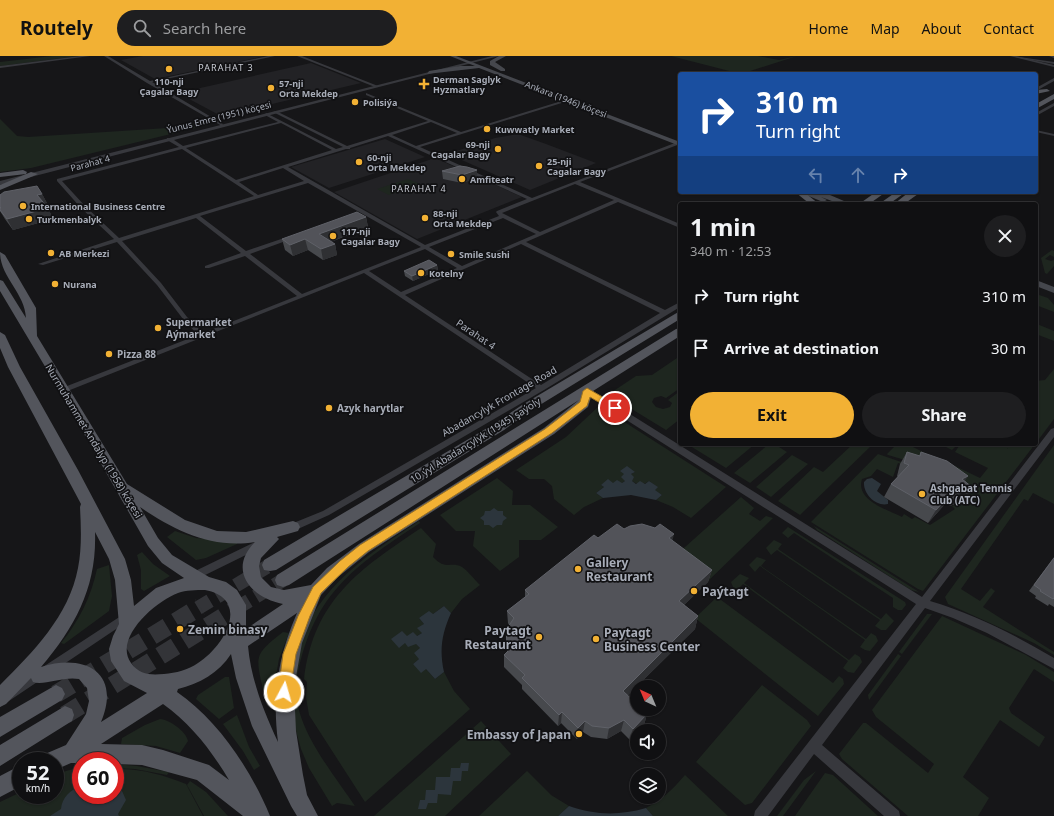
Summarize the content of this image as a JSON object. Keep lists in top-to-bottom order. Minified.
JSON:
{"streets":{"main road":["Ankara (1946) köçesi","10 ýyl Abadançylyk (1945) şaýoly","Nurmuhammet Andalyp (1958) köçesi"],"street":["Ýunus Emre (1951) köçesi","Parahat 4","Abadancylyk Frontage Road"]},"crossings":[["Ankara (1946) köçesi","Ýunus Emre (1951) köçesi"],["Parahat 4","Abadancylyk Frontage Road"]],"districts":["PARAHAT 3","PARAHAT 4"],"places":{"other":["110-nji Çagalar Bagy","57-nji Orta Mekdep","Polisiýa","Kuwwatly Market","69-nji Cagalar Bagy","60-nji Orta Mekdep","25-nji Cagalar Bagy","Amfiteatr","International Business Centre","88-nji Orta Mekdep","Turkmenbalyk","117-nji Cagalar Bagy","AB Merkezi","Smile Sushi","Kotelny","Nurana","Supermarket Aýmarket","Pizza 88","Azyk harytlar","Ashgabat Tennis Club (ATC)","Gallery Restaurant","Paýtagt","Zemin binasy","Paytagt Restaurant","Paytagt Business Center","Embassy of Japan"],"health":["Derman Saglyk Hyzmatlary"]},"north":"top left","page":{"header":"Routely","search":"Search here","nav":["Home","Map","About","Contact"],"turn":["310 m","Turn right"],"heading":["1 min","340 m · 12:53"],"list":[{"name":"Turn right","value":"310 m"},{"name":"Arrive at destination","value":"30 m"}],"buttons":["Exit","Share"],"speed":"52 km/h","limit":"60"}}
